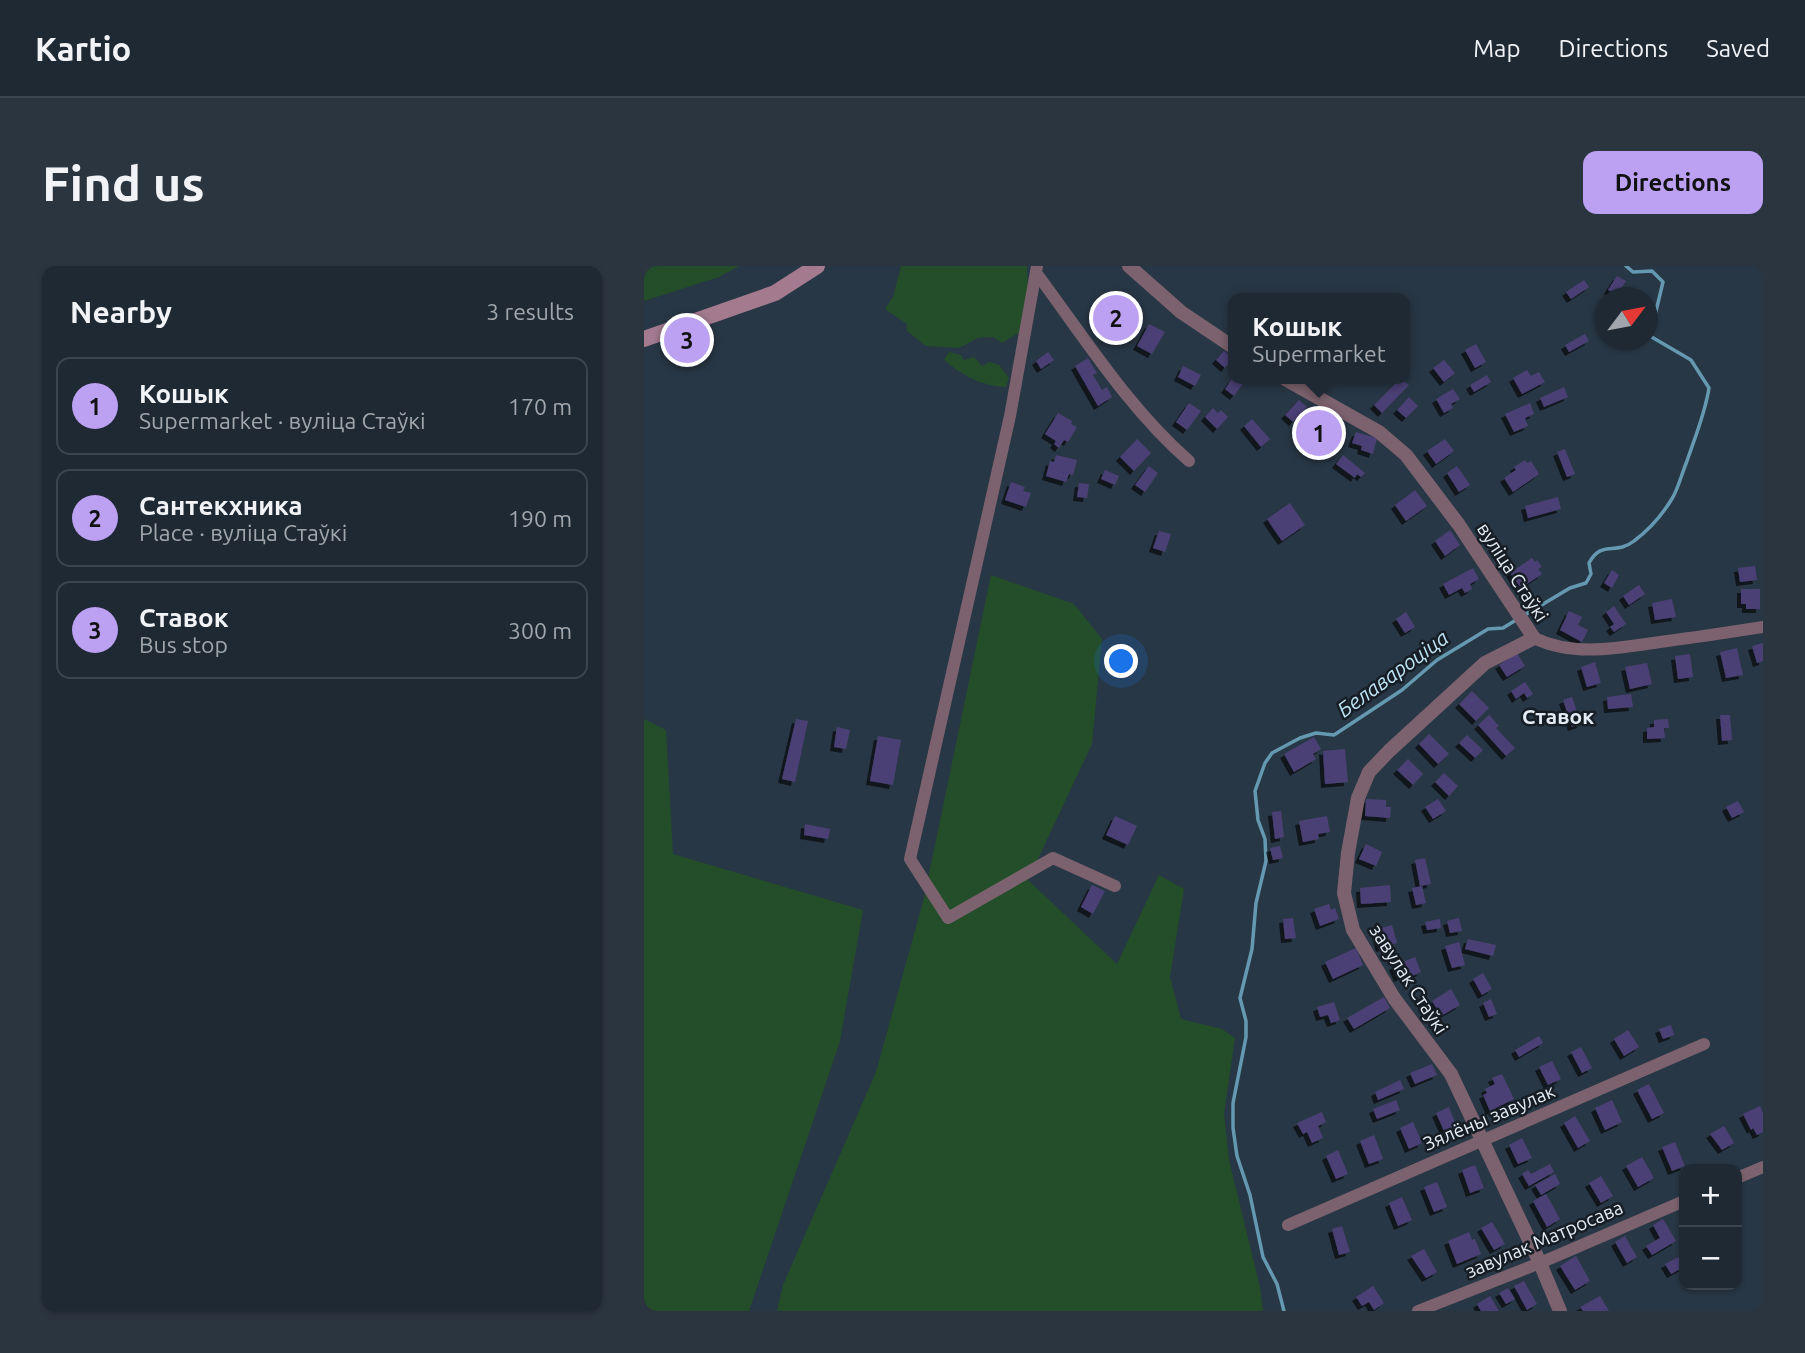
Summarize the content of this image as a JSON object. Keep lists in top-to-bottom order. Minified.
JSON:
{"streets":{"street":["вуліца Стаўкі","завулак Стаўкі","Зялёны завулак","завулак Матросава"]},"crossings":[["вуліца Стаўкі","завулак Стаўкі"],["завулак Стаўкі","Зялёны завулак"],["завулак Стаўкі","завулак Матросава"]],"districts":["Ставок"],"water":["Белавароціца"],"north":"top right","page":{"header":"Kartio","nav":["Map","Directions","Saved"],"buttons":"Directions","title":"Find us","heading":["Nearby","3 results"],"pins":["2","3","1"],"popup":["Кошык","Supermarket"],"list":[{"mark":"1","name":"Кошык","note":"Supermarket · вуліца Стаўкі","value":"170 m"},{"mark":"2","name":"Сантекхника","note":"Place · вуліца Стаўкі","value":"190 m"},{"mark":"3","name":"Ставок","note":"Bus stop","value":"300 m"}],"map_buttons":["+","−"]}}
